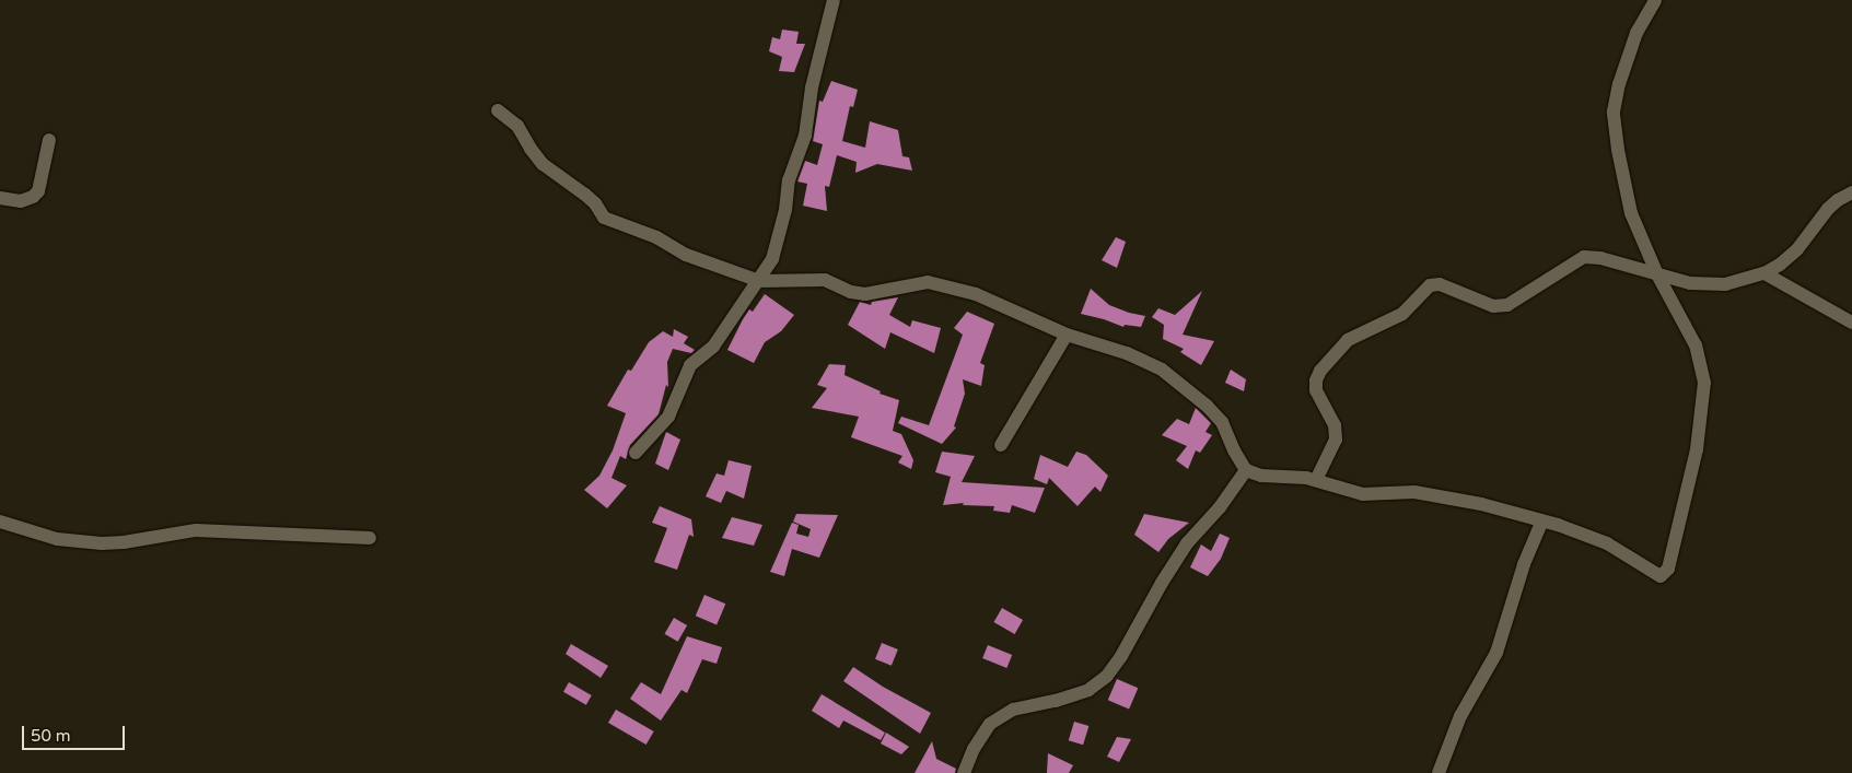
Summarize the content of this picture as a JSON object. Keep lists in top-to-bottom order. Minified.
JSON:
{"scale_bar":"50 m"}
